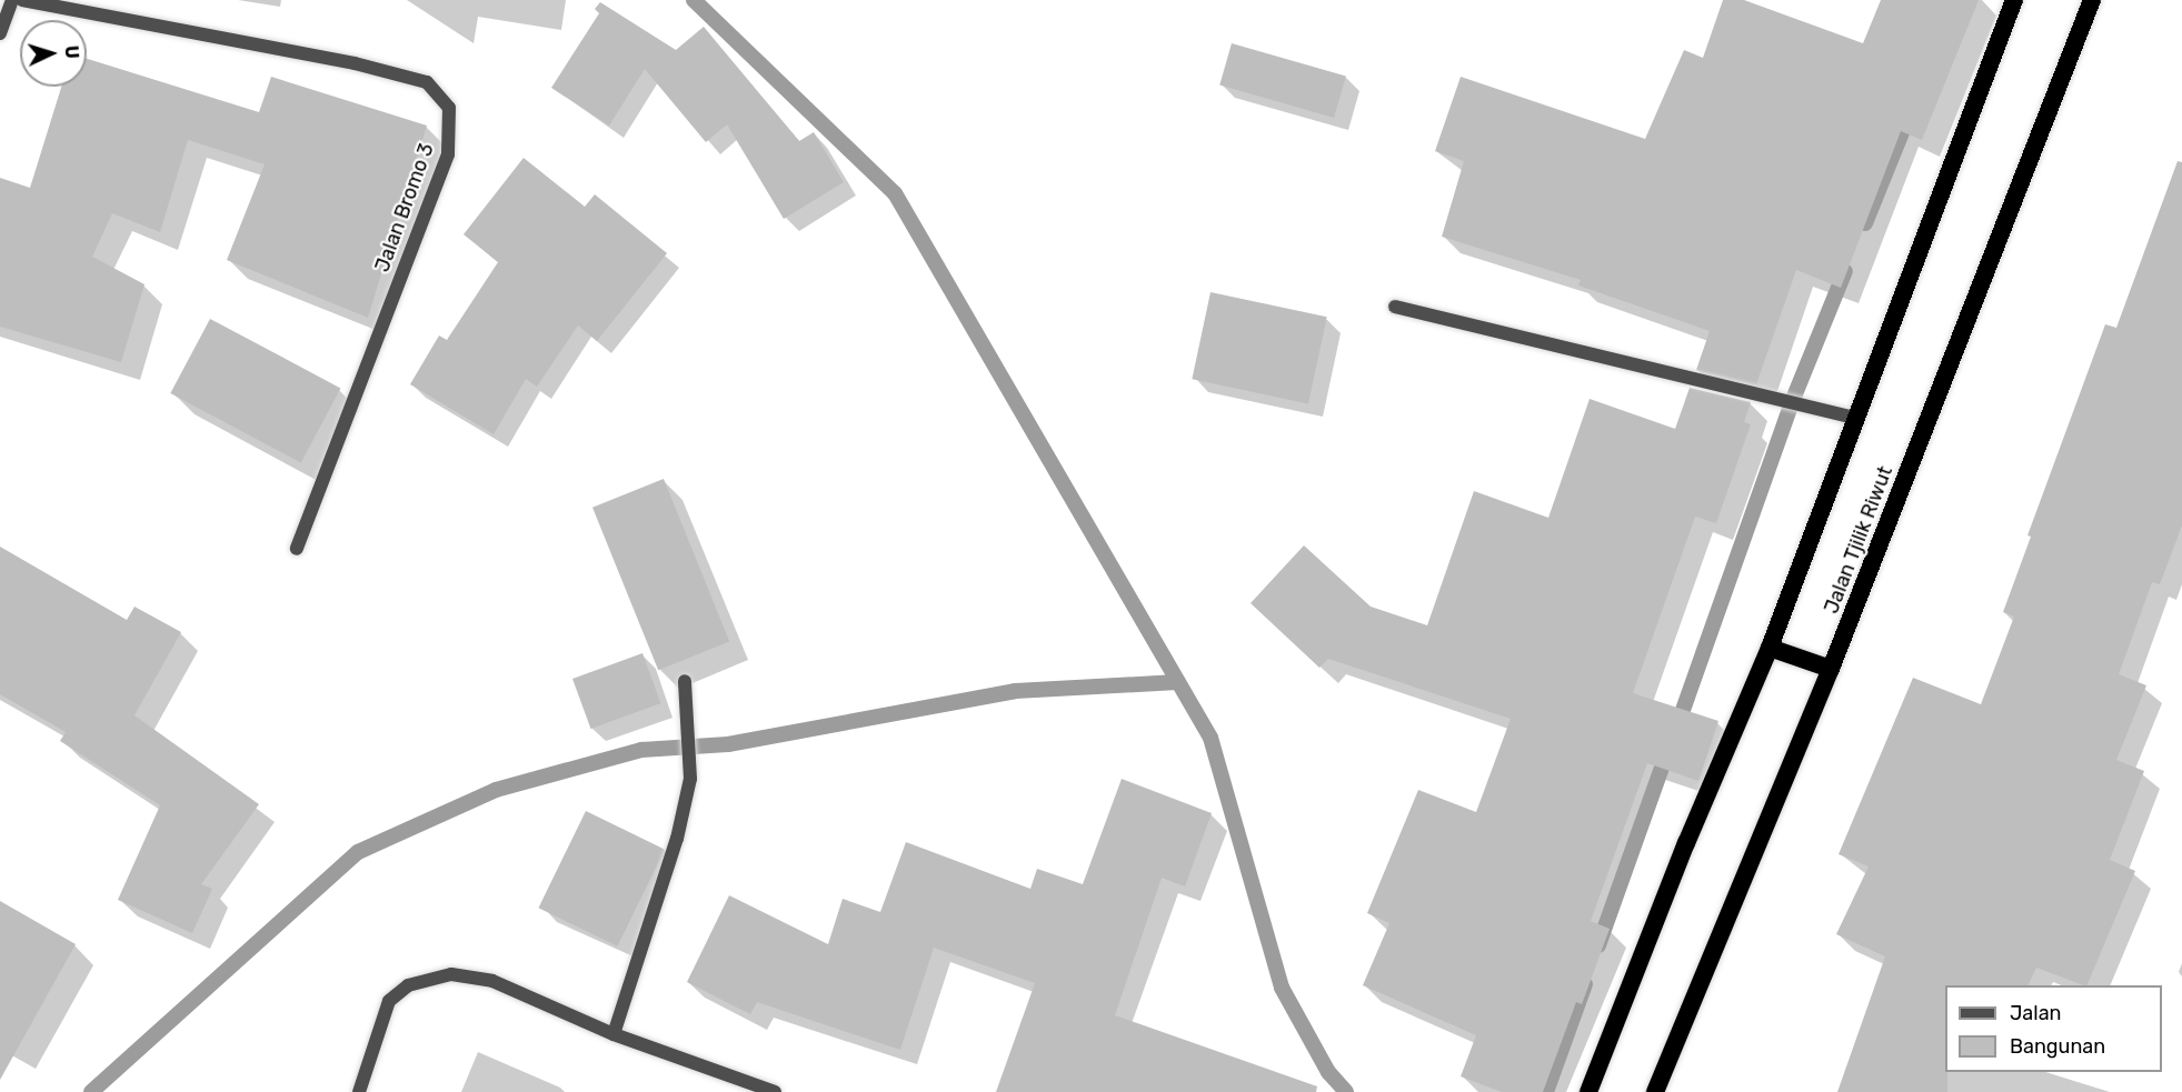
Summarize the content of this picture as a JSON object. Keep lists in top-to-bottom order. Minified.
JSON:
{"streets":{"highway":["Jalan Tjilik Riwut"],"street":["Jalan Bromo 3"]},"legend":["Jalan","Bangunan"],"north":"right"}
